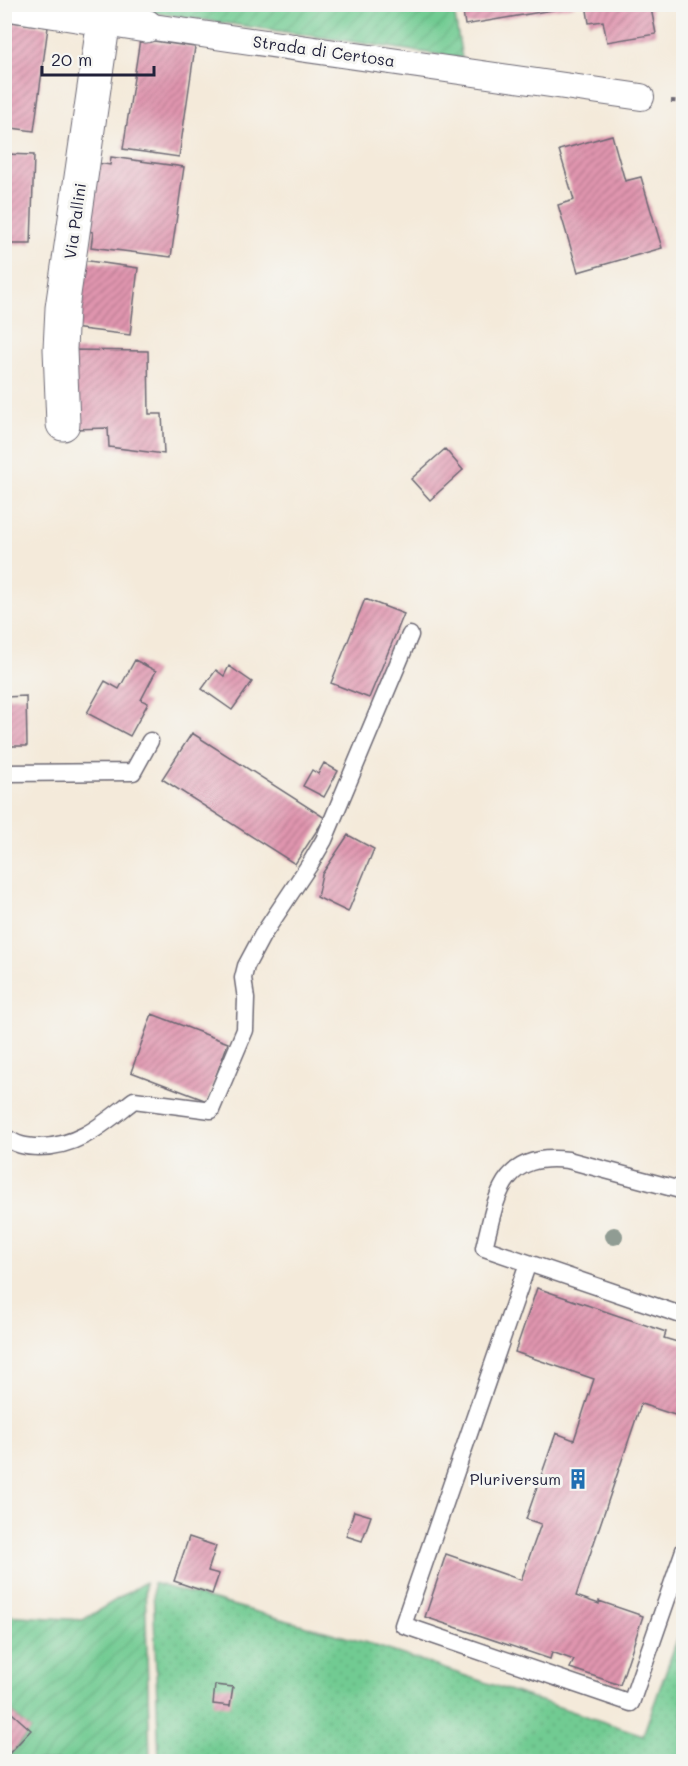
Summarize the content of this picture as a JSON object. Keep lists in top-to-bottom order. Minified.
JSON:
{"streets":{"street":["Strada di Certosa","Via Pallini"]},"crossings":[["Strada di Certosa","Via Pallini"]],"places":{"building":["Pluriversum"]},"scale_bar":"20 m"}
